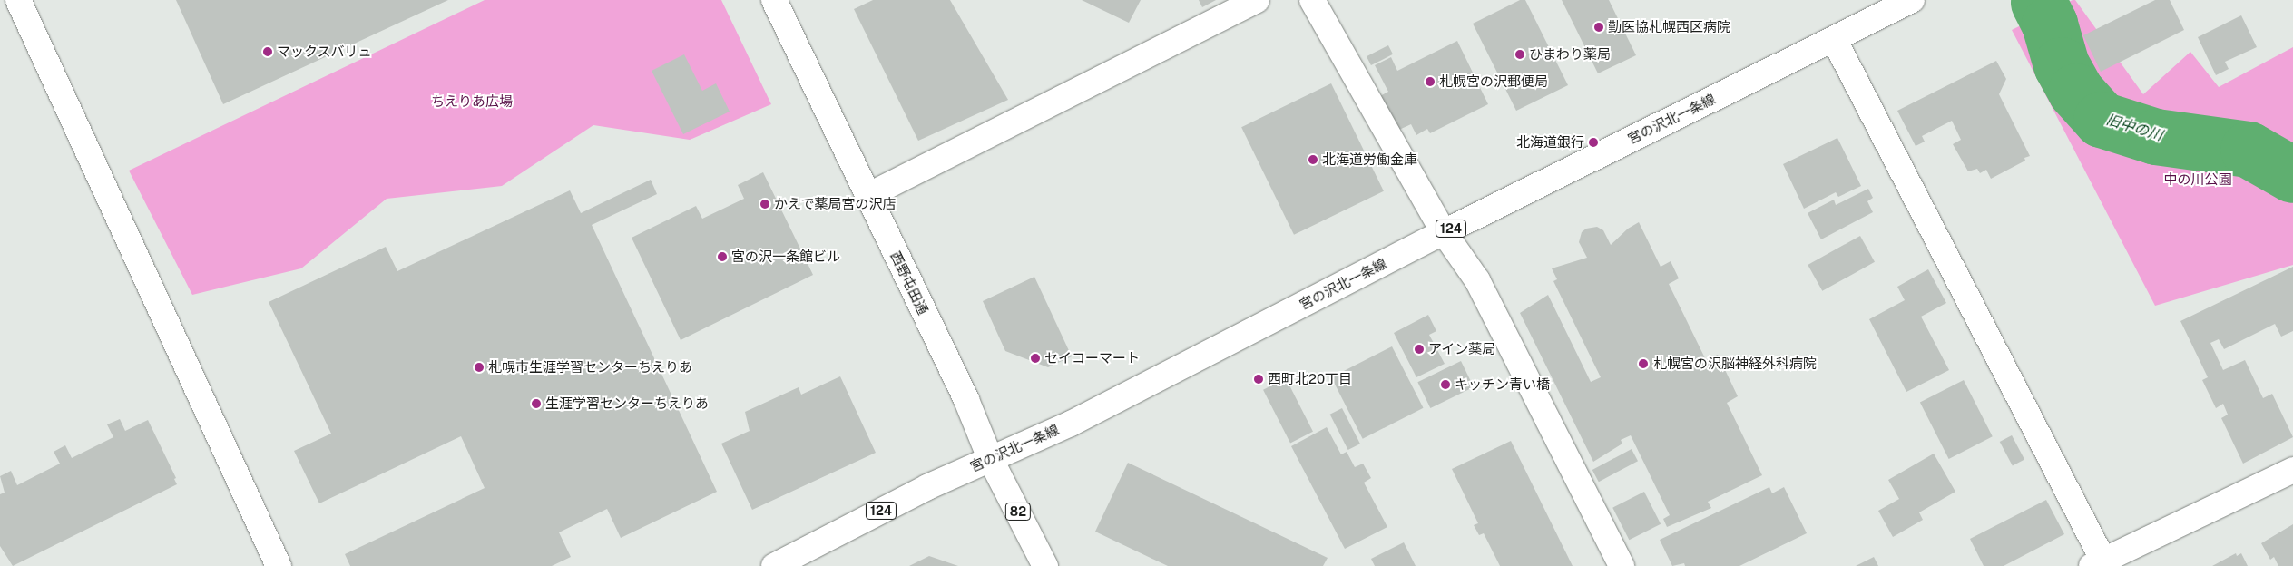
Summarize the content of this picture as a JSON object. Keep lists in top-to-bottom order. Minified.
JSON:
{"streets":{"street":["宮の沢北一条線","124","西野屯田通","82"]},"crossings":[["宮の沢北一条線","西野屯田通"]],"water":["旧中の川"],"parks":["ちえりあ広場","中の川公園"],"places":["勤医協札幌西区病院","マックスバリュ","ひまわり薬局","札幌宮の沢郵便局","北海道銀行","北海道労働金庫","かえで薬局宮の沢店","宮の沢一条館ビル","アイン薬局","セイコーマート","札幌宮の沢脳神経外科病院","札幌市生涯学習センターちえりあ","西町北20丁目","キッチン青い橋","生涯学習センターちえりあ"]}
